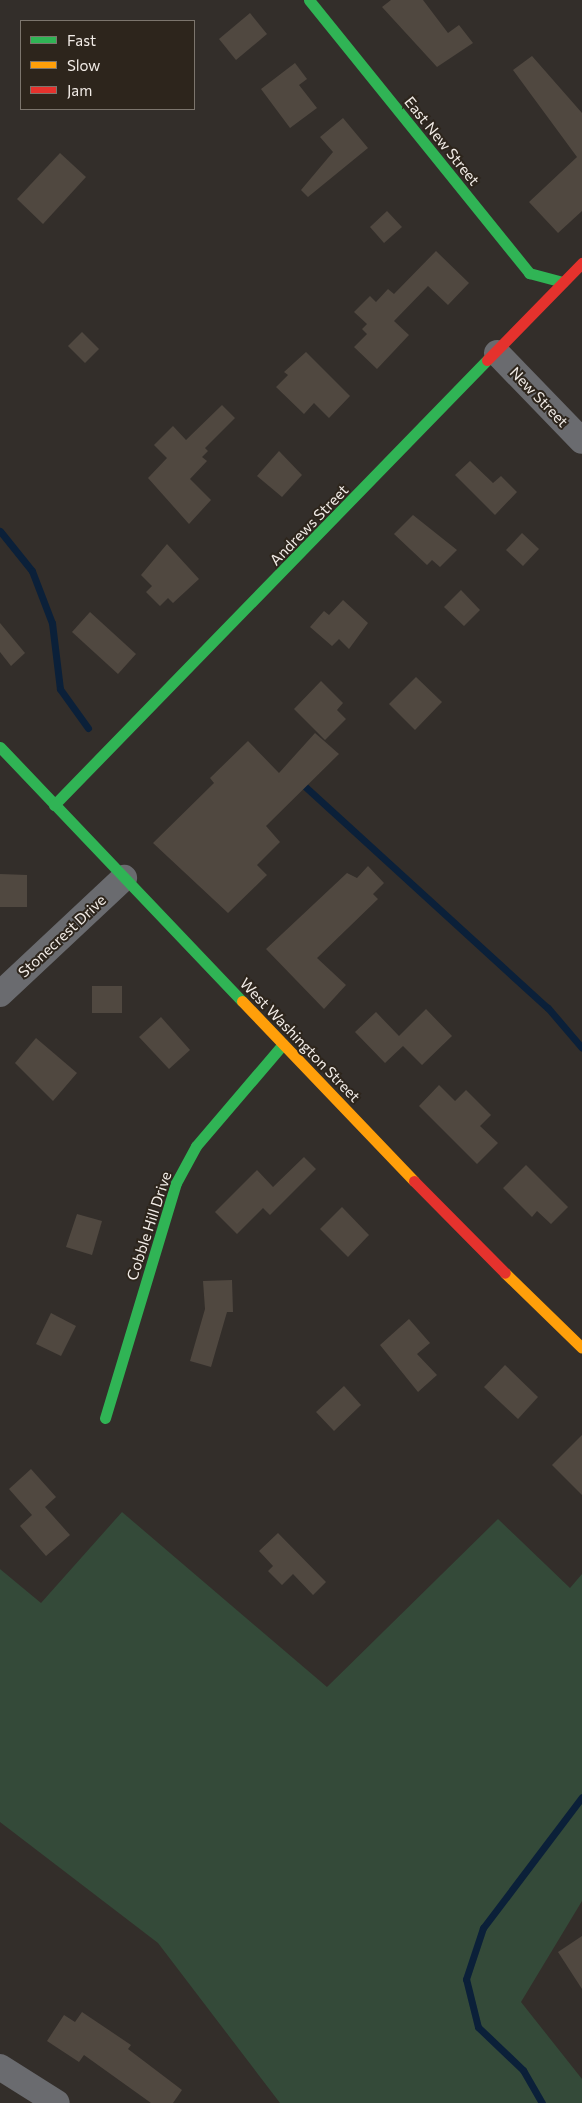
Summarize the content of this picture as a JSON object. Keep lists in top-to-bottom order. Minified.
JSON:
{"streets":{"street":["East New Street","New Street","Andrews Street","Stonecrest Drive","West Washington Street","Cobble Hill Drive"]},"crossings":[["East New Street","Andrews Street"],["New Street","Andrews Street"],["Andrews Street","West Washington Street"],["Stonecrest Drive","West Washington Street"],["West Washington Street","Cobble Hill Drive"]],"legend":["Fast","Slow","Jam"]}
